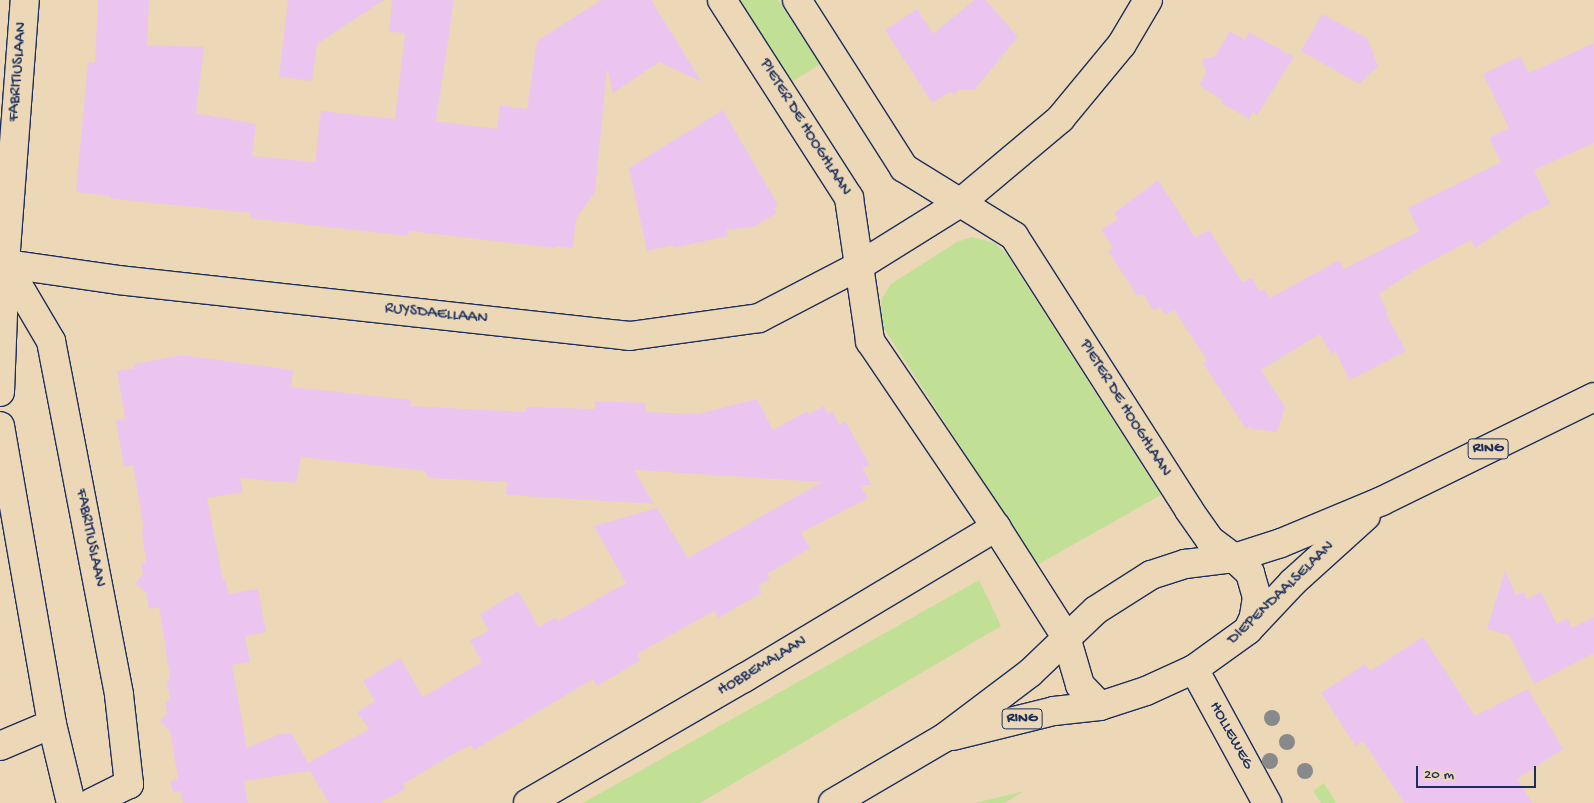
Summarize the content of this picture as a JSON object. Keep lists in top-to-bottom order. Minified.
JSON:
{"streets":{"street":["FABRITIUSLAAN","PIETER DE HOOGHLAAN","RUYSDAELLAAN","RING","DIEPENDAALSELAAN","HOBBEMALAAN","HOLLEWEG"]},"crossings":[["FABRITIUSLAAN","RUYSDAELLAAN"],["PIETER DE HOOGHLAAN","RUYSDAELLAAN"],["PIETER DE HOOGHLAAN","DIEPENDAALSELAAN"],["PIETER DE HOOGHLAAN","HOBBEMALAAN"],["DIEPENDAALSELAAN","HOLLEWEG"]],"scale_bar":"20 m"}
